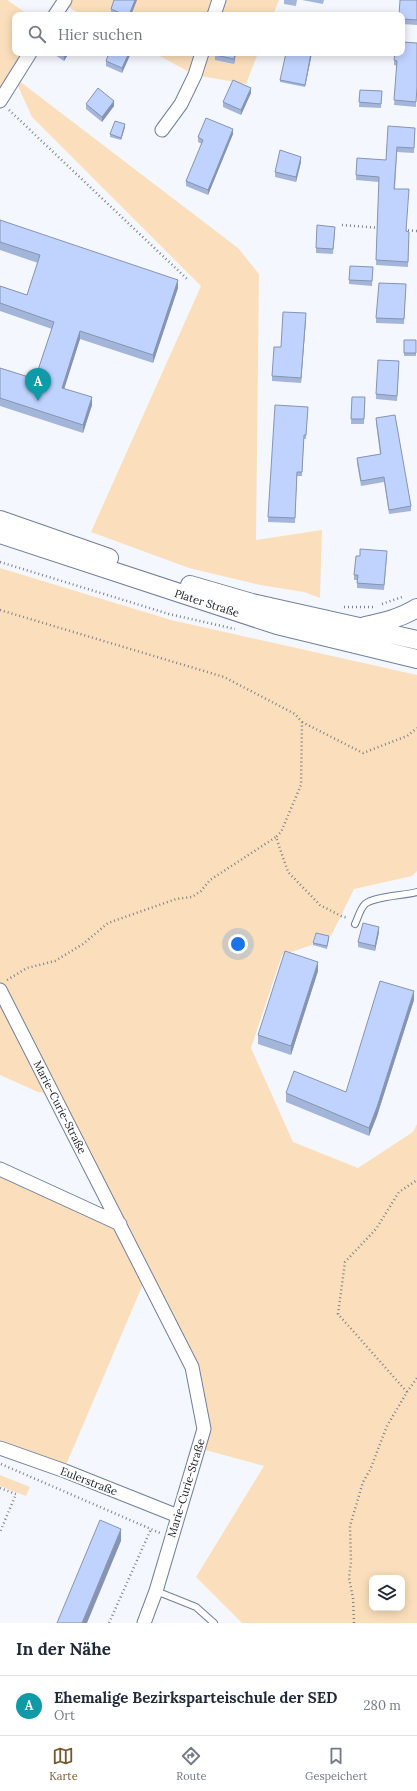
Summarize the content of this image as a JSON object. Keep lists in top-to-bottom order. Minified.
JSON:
{"streets":{"street":["Plater Straße","Marie-Curie-Straße","Eulerstraße"]},"crossings":[["Marie-Curie-Straße","Eulerstraße"]],"page":{"search":"Hier suchen","pins":"A","heading":"In der Nähe","list":[{"mark":"A","name":"Ehemalige Bezirksparteischule der SED","note":"Ort","value":"280 m"}],"nav":["Karte","Route","Gespeichert"]}}
